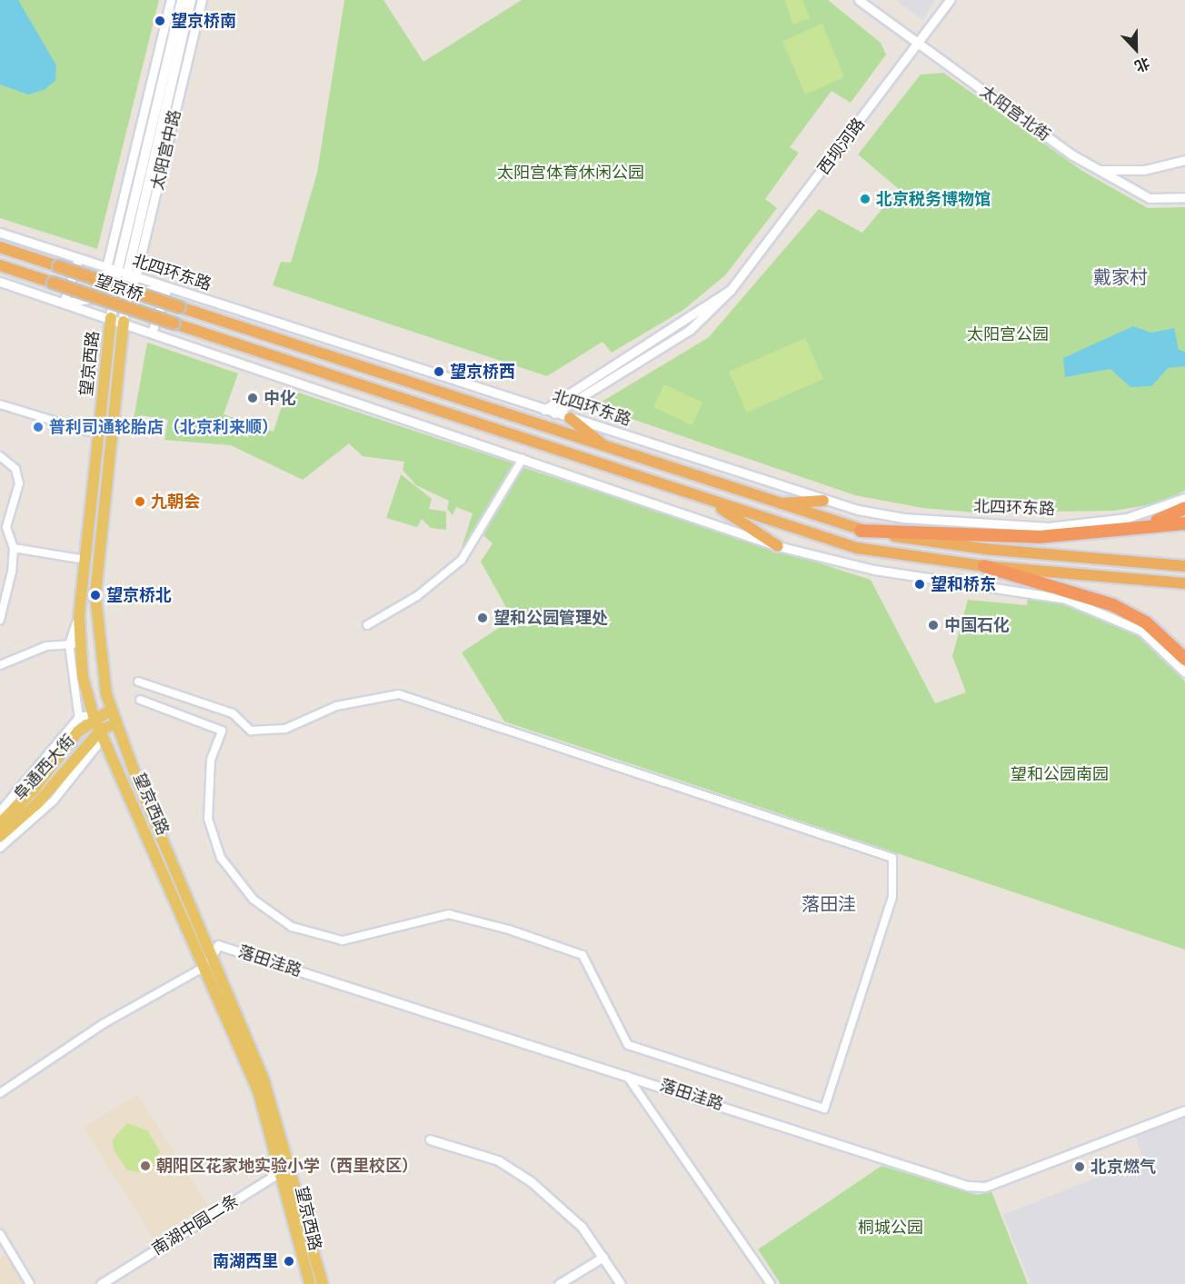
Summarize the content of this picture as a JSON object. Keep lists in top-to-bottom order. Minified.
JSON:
{"streets":{"highway":["北四环东路","望京桥"],"main road":["太阳宫中路","望京西路","阜通西大街"],"street":["太阳宫北街","西坝河路","落田洼路","南湖中园二条"]},"crossings":[["太阳宫北街","西坝河路"],["西坝河路","北四环东路"],["太阳宫中路","北四环东路"],["北四环东路","望京桥"],["望京西路","阜通西大街"],["望京西路","落田洼路"],["望京西路","南湖中园二条"]],"districts":["戴家村","落田洼"],"parks":["太阳宫体育休闲公园","太阳宫公园","望和公园南园","桐城公园"],"places":["望京桥南","北京税务博物馆","望京桥西","中化","普利司通轮胎店（北京利来顺）","九朝会","望和桥东","望京桥北","望和公园管理处","中国石化","朝阳区花家地实验小学（西里校区）","北京燃气","南湖西里"],"north":"bottom"}
